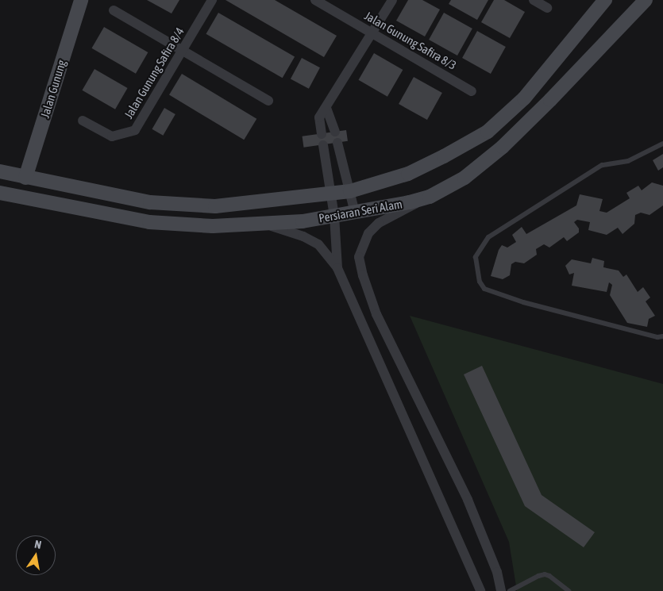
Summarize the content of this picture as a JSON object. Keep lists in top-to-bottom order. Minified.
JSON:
{"streets":{"main road":["Jalan Gunung","Persiaran Seri Alam"],"street":["Jalan Gunung Safira 8/3","Jalan Gunung Safira 8/4"]},"crossings":[["Jalan Gunung","Persiaran Seri Alam"]],"north":"top"}
